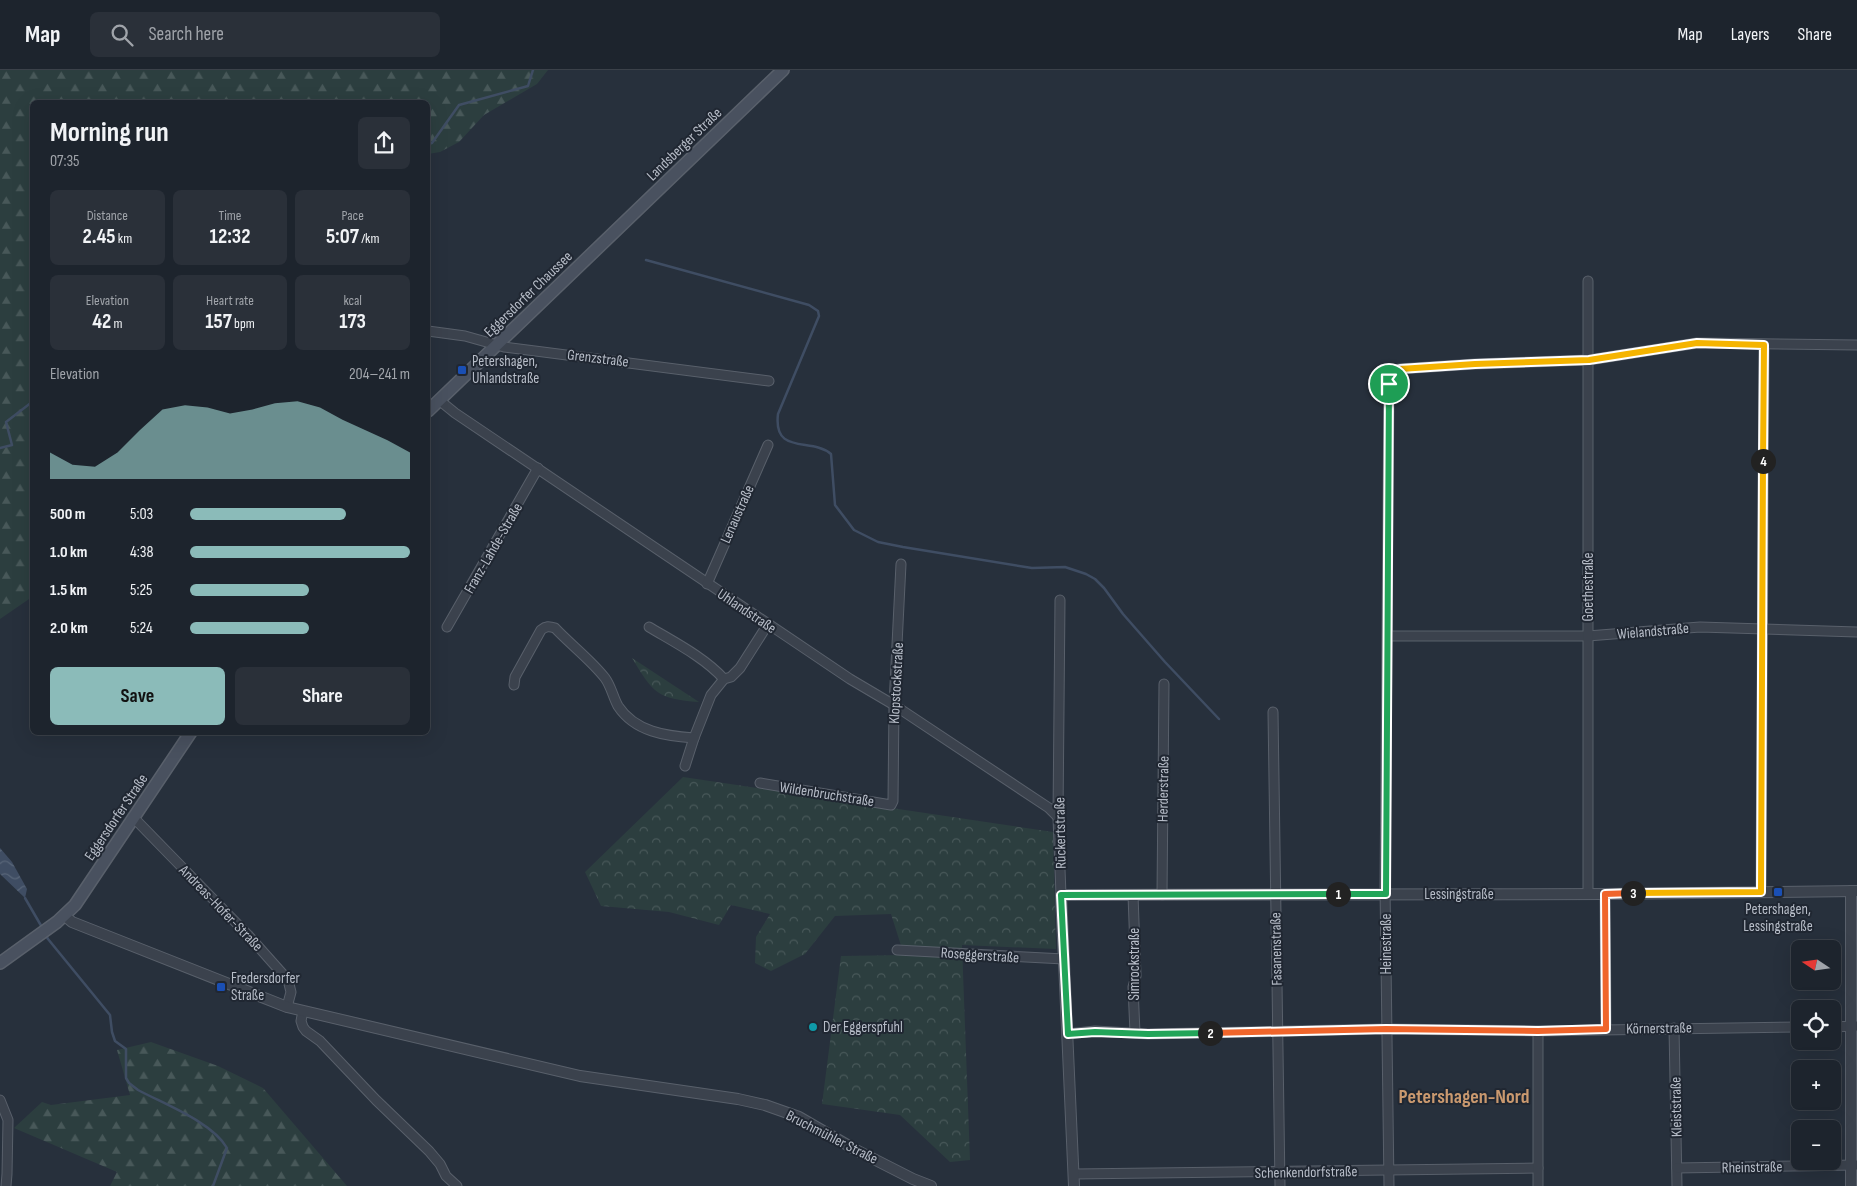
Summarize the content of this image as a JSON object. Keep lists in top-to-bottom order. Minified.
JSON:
{"streets":{"main road":["Landsberger Straße","Eggersdorfer Chaussee","Eggersdorfer Straße"],"street":["Grenzstraße","Lenaustraße","Franz-Lahde-Straße","Goethestraße","Uhlandstraße","Wielandstraße","Klopstockstraße","Herderstraße","Wildenbruchstraße","Rückertstraße","Lessingstraße","Andreas-Hofer-Straße","Heinestraße","Fasanenstraße","Roseggerstraße","Simrockstraße","Körnerstraße","Kleiststraße","Bruchmühler Straße","Rheinstraße","Schenkendorfstraße"]},"crossings":[["Landsberger Straße","Eggersdorfer Chaussee"],["Eggersdorfer Chaussee","Grenzstraße"],["Eggersdorfer Chaussee","Uhlandstraße"],["Lenaustraße","Uhlandstraße"],["Franz-Lahde-Straße","Uhlandstraße"],["Goethestraße","Wielandstraße"],["Goethestraße","Lessingstraße"],["Goethestraße","Heinestraße"],["Uhlandstraße","Klopstockstraße"],["Uhlandstraße","Rückertstraße"],["Wielandstraße","Heinestraße"],["Klopstockstraße","Wildenbruchstraße"],["Herderstraße","Lessingstraße"],["Eggersdorfer Straße","Andreas-Hofer-Straße"],["Rückertstraße","Lessingstraße"],["Rückertstraße","Roseggerstraße"],["Rückertstraße","Körnerstraße"],["Rückertstraße","Schenkendorfstraße"],["Lessingstraße","Heinestraße"],["Lessingstraße","Fasanenstraße"],["Lessingstraße","Simrockstraße"],["Heinestraße","Körnerstraße"],["Heinestraße","Schenkendorfstraße"],["Fasanenstraße","Körnerstraße"],["Fasanenstraße","Schenkendorfstraße"],["Simrockstraße","Körnerstraße"],["Körnerstraße","Kleiststraße"],["Kleiststraße","Rheinstraße"]],"districts":["Petershagen-Nord"],"places":{"transit":["Petershagen, Uhlandstraße","Petershagen, Lessingstraße","Fredersdorfer Straße"],"other":["Der Eggerspfuhl"]},"north":"left","page":{"header":"Map","search":"Search here","nav":["Map","Layers","Share"],"heading":["Morning run","07:35"],"stats":[["Distance","2.45 km"],["Time","12:32"],["Pace","5:07 /km"],["Elevation","42 m"],["Heart rate","157 bpm"],["kcal","173"]],"chart":["Elevation","204–241 m"],"pins":["4","3","1","2"],"list":[{"name":"500 m","note":"5:03"},{"name":"1.0 km","note":"4:38"},{"name":"1.5 km","note":"5:25"},{"name":"2.0 km","note":"5:24"}],"buttons":["Save","Share"],"map_buttons":["+","−"]}}
